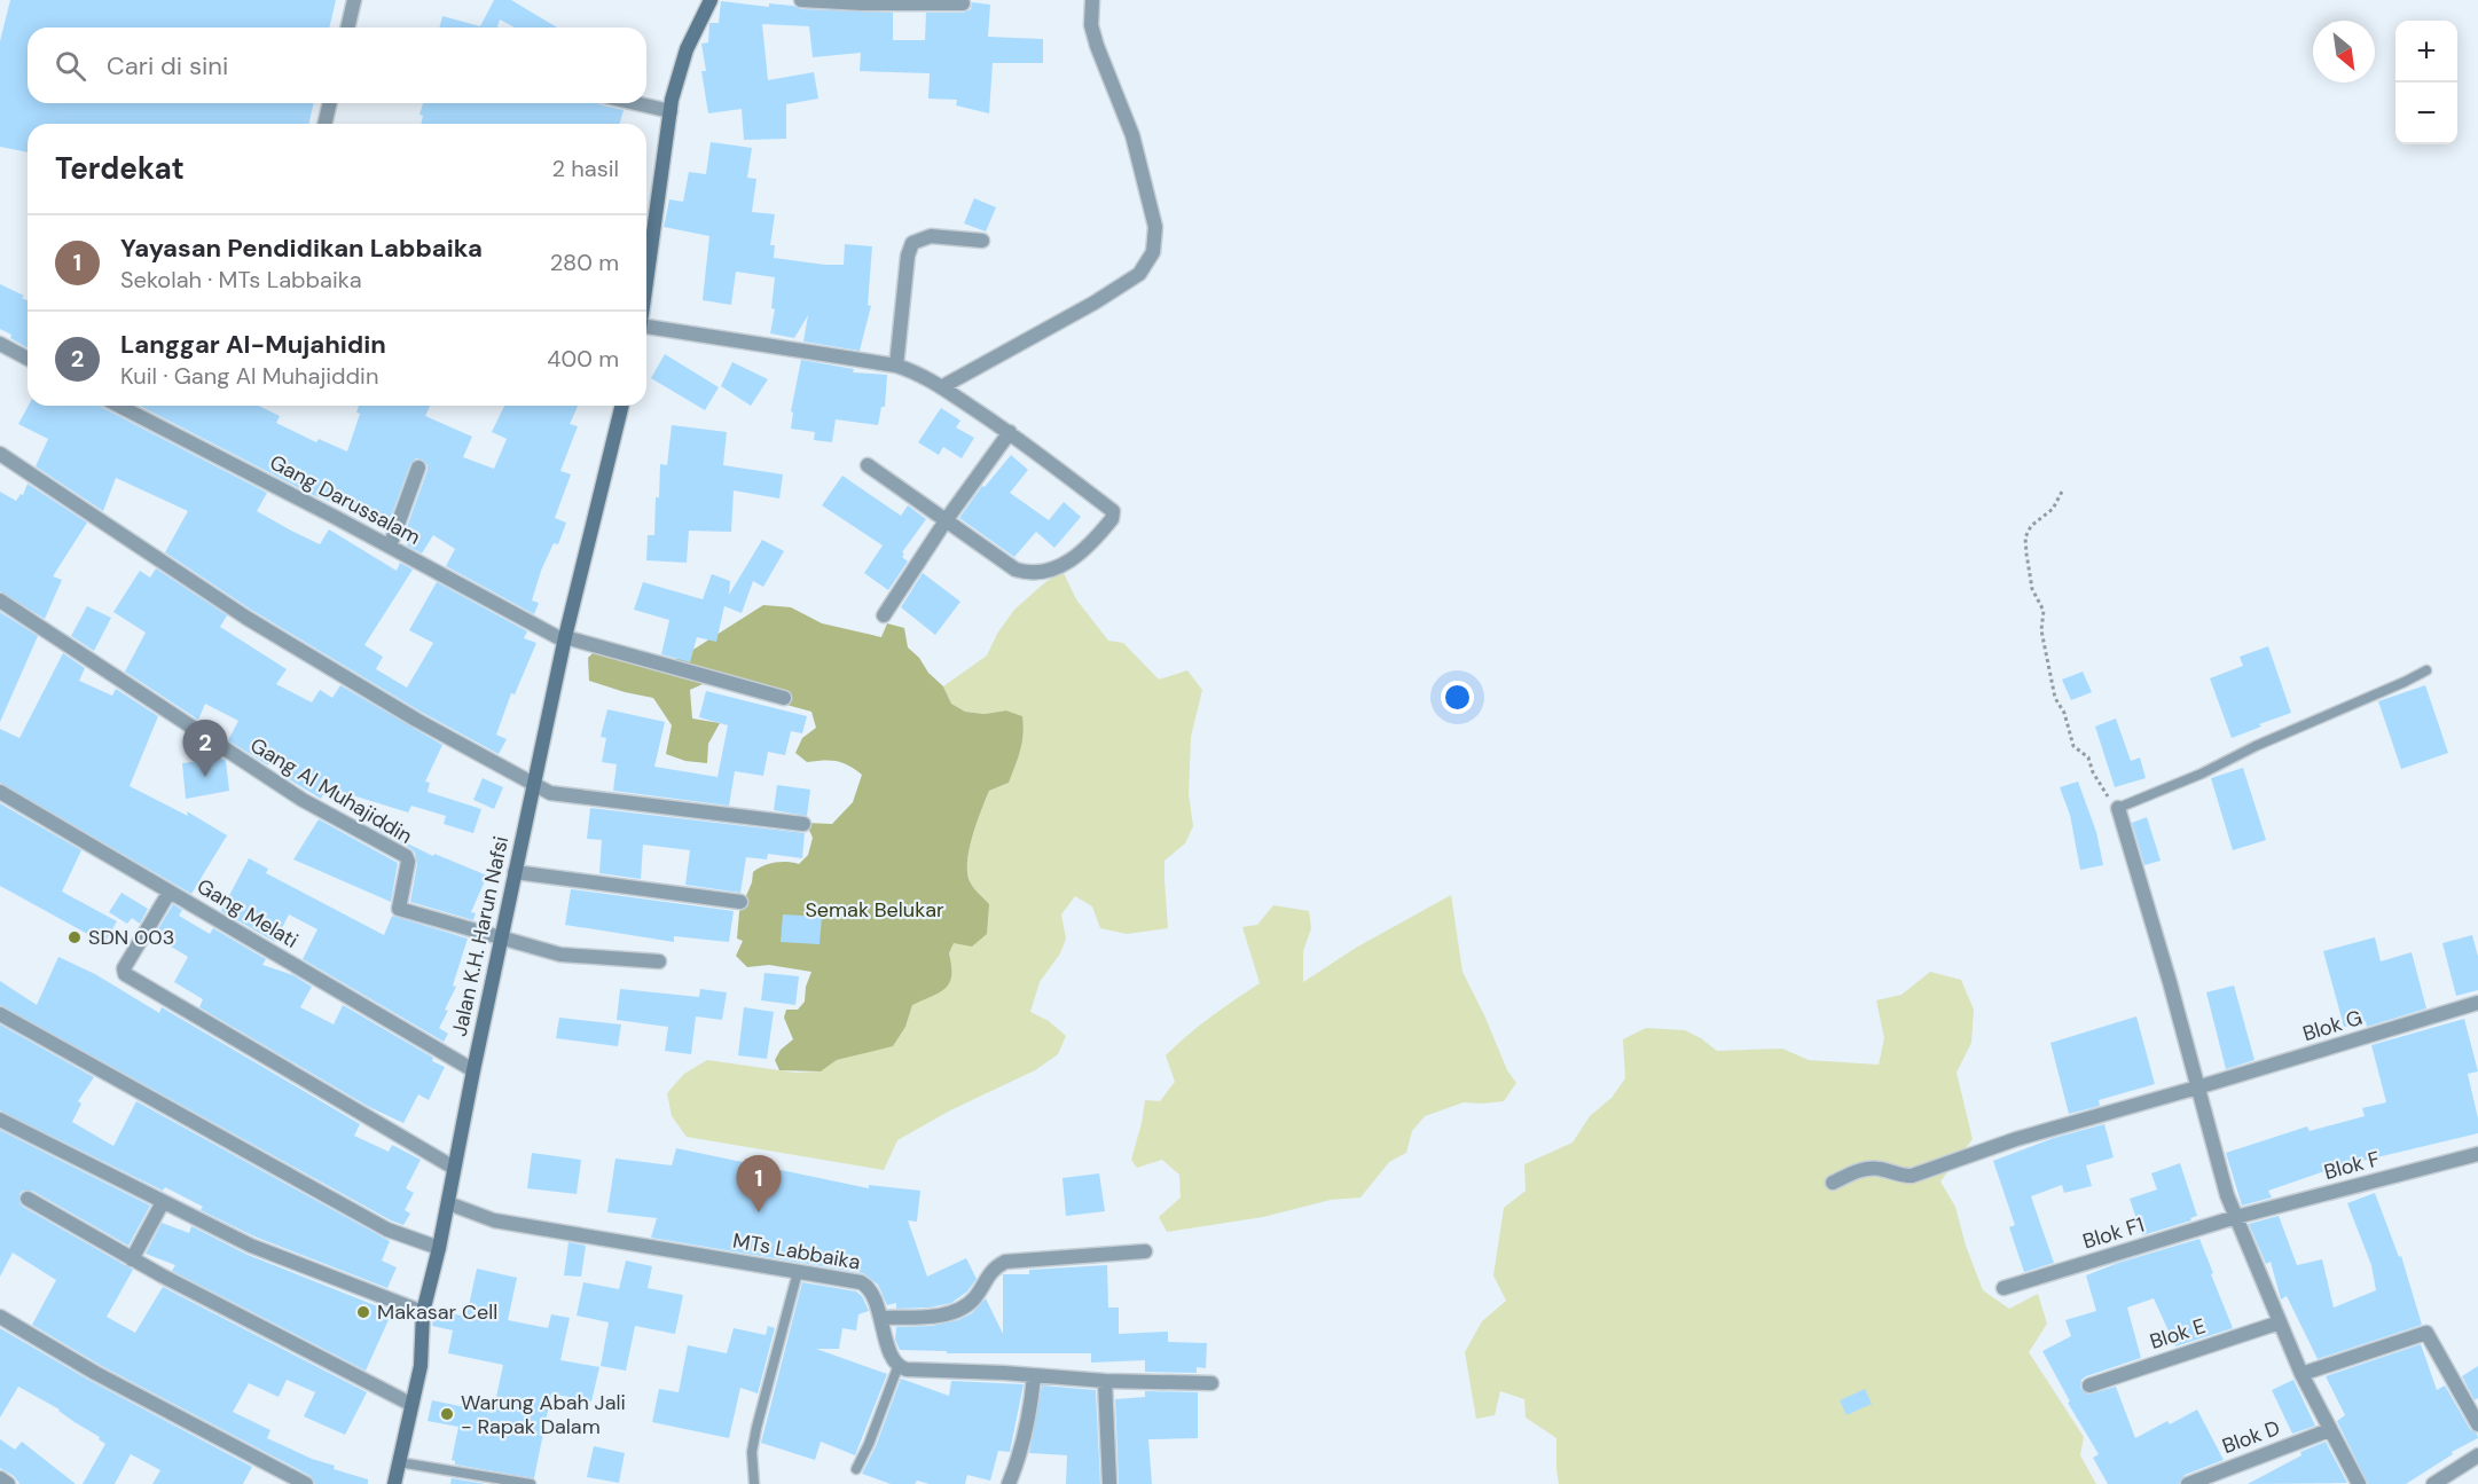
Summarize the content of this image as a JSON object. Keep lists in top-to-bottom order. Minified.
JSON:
{"streets":{"main road":["Jalan K.H. Harun Nafsi"],"street":["Gang Darussalam","Gang Al Muhajiddin","Gang Melati","Blok G","Blok F","Blok F1","MTs Labbaika","Blok E","Blok D"]},"crossings":[["Gang Darussalam","Jalan K.H. Harun Nafsi"],["Gang Al Muhajiddin","Jalan K.H. Harun Nafsi"],["Gang Melati","Jalan K.H. Harun Nafsi"],["Jalan K.H. Harun Nafsi","MTs Labbaika"],["Blok F","Blok F1"]],"parks":["Semak Belukar"],"places":["SDN 003","Makasar Cell","Warung Abah Jali - Rapak Dalam"],"north":"bottom right","page":{"map_buttons":["+","−"],"search":"Cari di sini","heading":["Terdekat","2 hasil"],"list":[{"mark":"1","name":"Yayasan Pendidikan Labbaika","note":"Sekolah · MTs Labbaika","value":"280 m"},{"mark":"2","name":"Langgar Al-Mujahidin","note":"Kuil · Gang Al Muhajiddin","value":"400 m"}],"pins":["2","1"]}}
